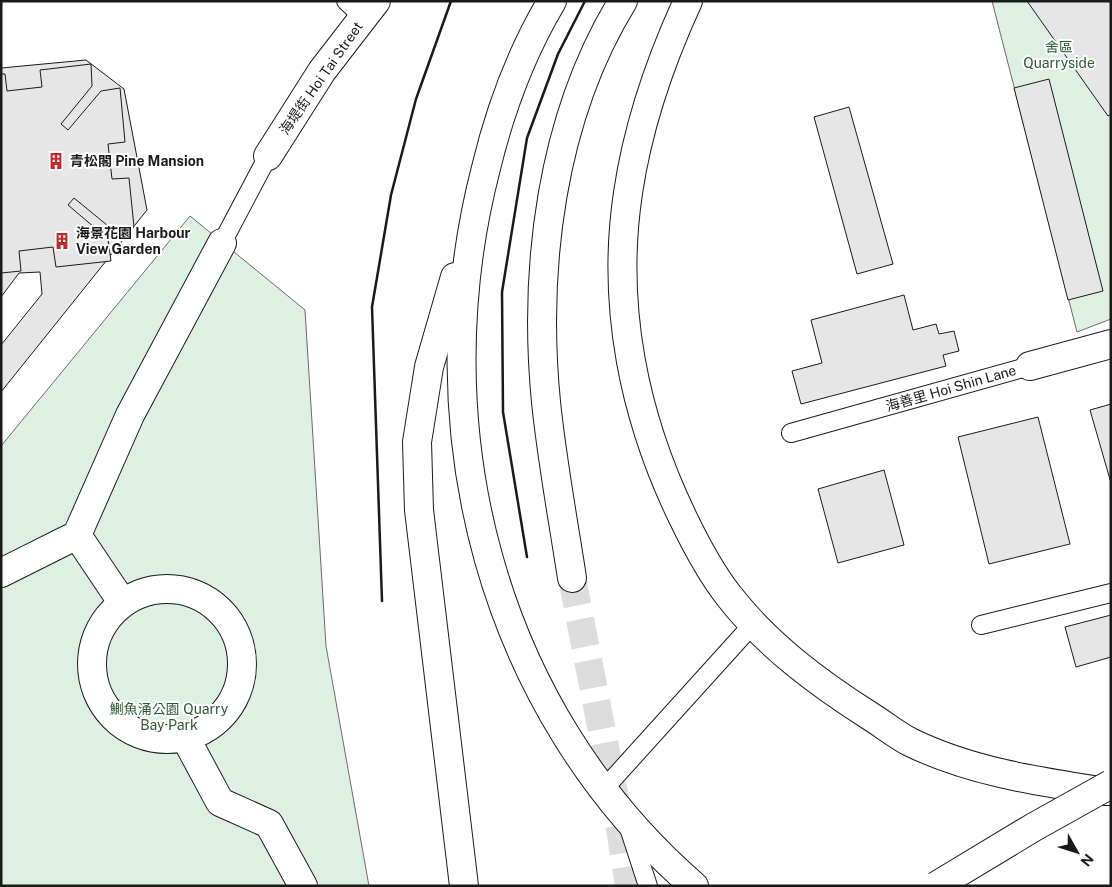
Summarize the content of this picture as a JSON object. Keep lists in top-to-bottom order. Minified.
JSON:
{"streets":{"main road":["海堤街 Hoi Tai Street","海善里 Hoi Shin Lane"]},"parks":["舍區 Quarryside","鰂魚涌公園 Quarry Bay Park"],"places":{"building":["青松閣 Pine Mansion","海景花園 Harbour View Garden"]},"north":"bottom right"}
